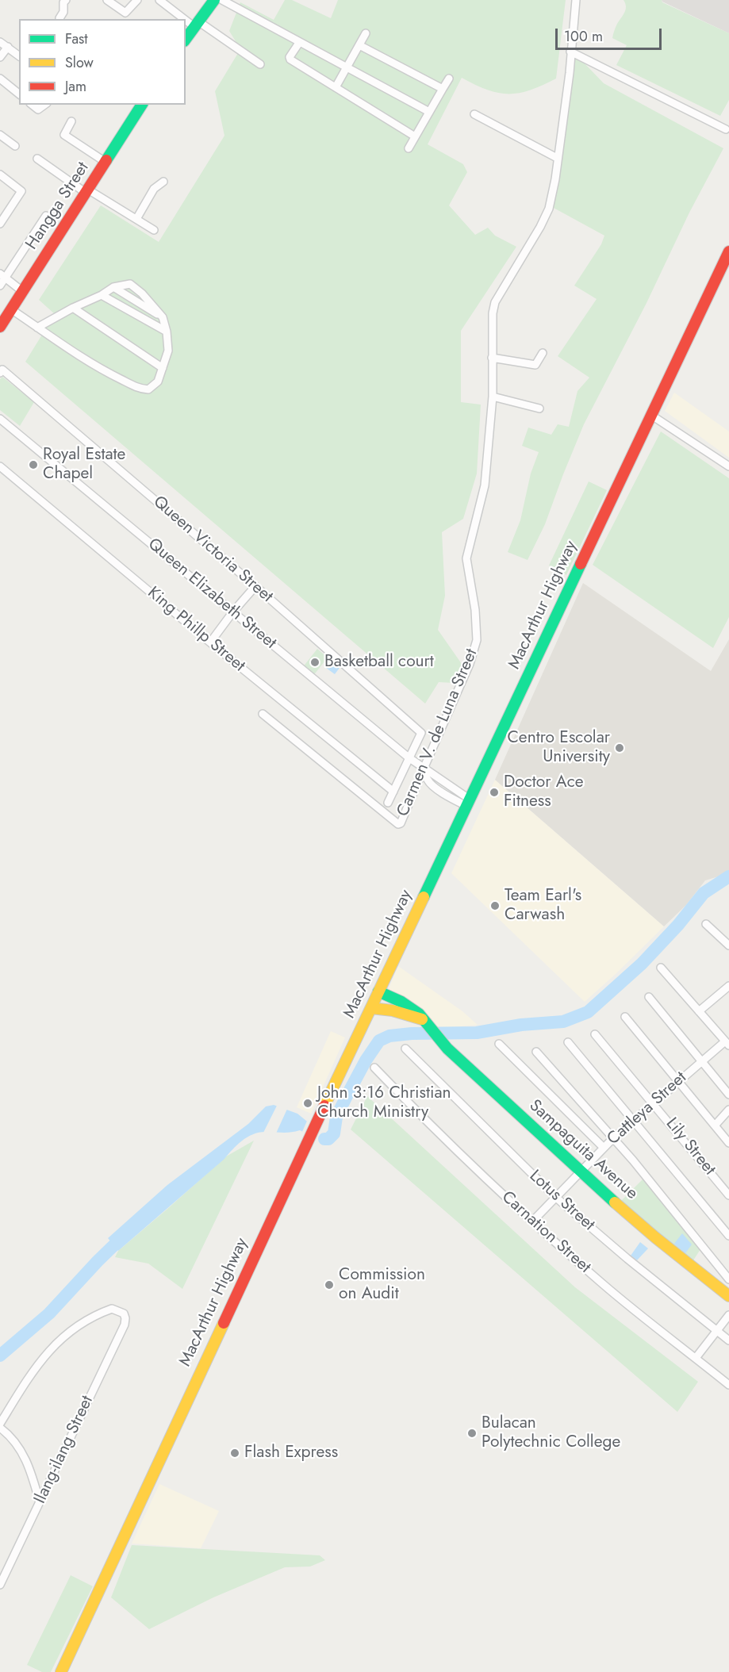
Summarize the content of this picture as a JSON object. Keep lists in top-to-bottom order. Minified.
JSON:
{"streets":{"main road":["Hangga Street","MacArthur Highway","Sampaguita Avenue"],"street":["Queen Victoria Street","Queen Elizabeth Street","King Phillp Street","Carmen V. de Luna Street","Cattleya Street","Lily Street","Lotus Street","Carnation Street","Ilang-ilang Street"]},"crossings":[["Queen Victoria Street","Queen Elizabeth Street"],["Queen Elizabeth Street","MacArthur Highway"],["Queen Elizabeth Street","Carmen V. de Luna Street"],["MacArthur Highway","Sampaguita Avenue"],["Cattleya Street","Lily Street"],["Cattleya Street","Sampaguita Avenue"],["Cattleya Street","Lotus Street"],["Cattleya Street","Carnation Street"]],"places":["Royal Estate Chapel","Basketball court","Centro Escolar University","Doctor Ace Fitness","Team Earl's Carwash","John 3:16 Christian Church Ministry","Commission on Audit","Bulacan Polytechnic College","Flash Express"],"legend":["Fast","Slow","Jam"],"scale_bar":"100 m"}
